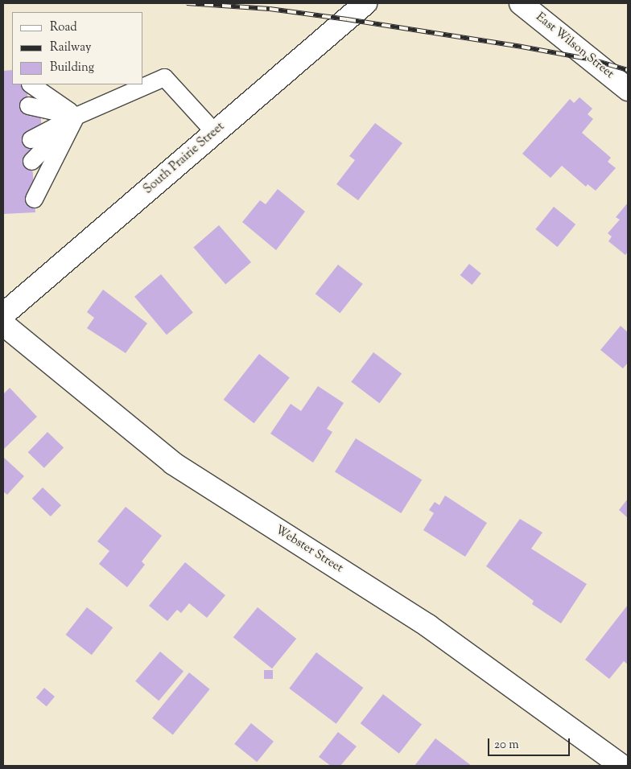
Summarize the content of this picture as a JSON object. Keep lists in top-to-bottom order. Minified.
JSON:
{"streets":{"street":["East Wilson Street","South Prairie Street","Webster Street"]},"legend":["Road","Railway","Building"],"scale_bar":"20 m"}
